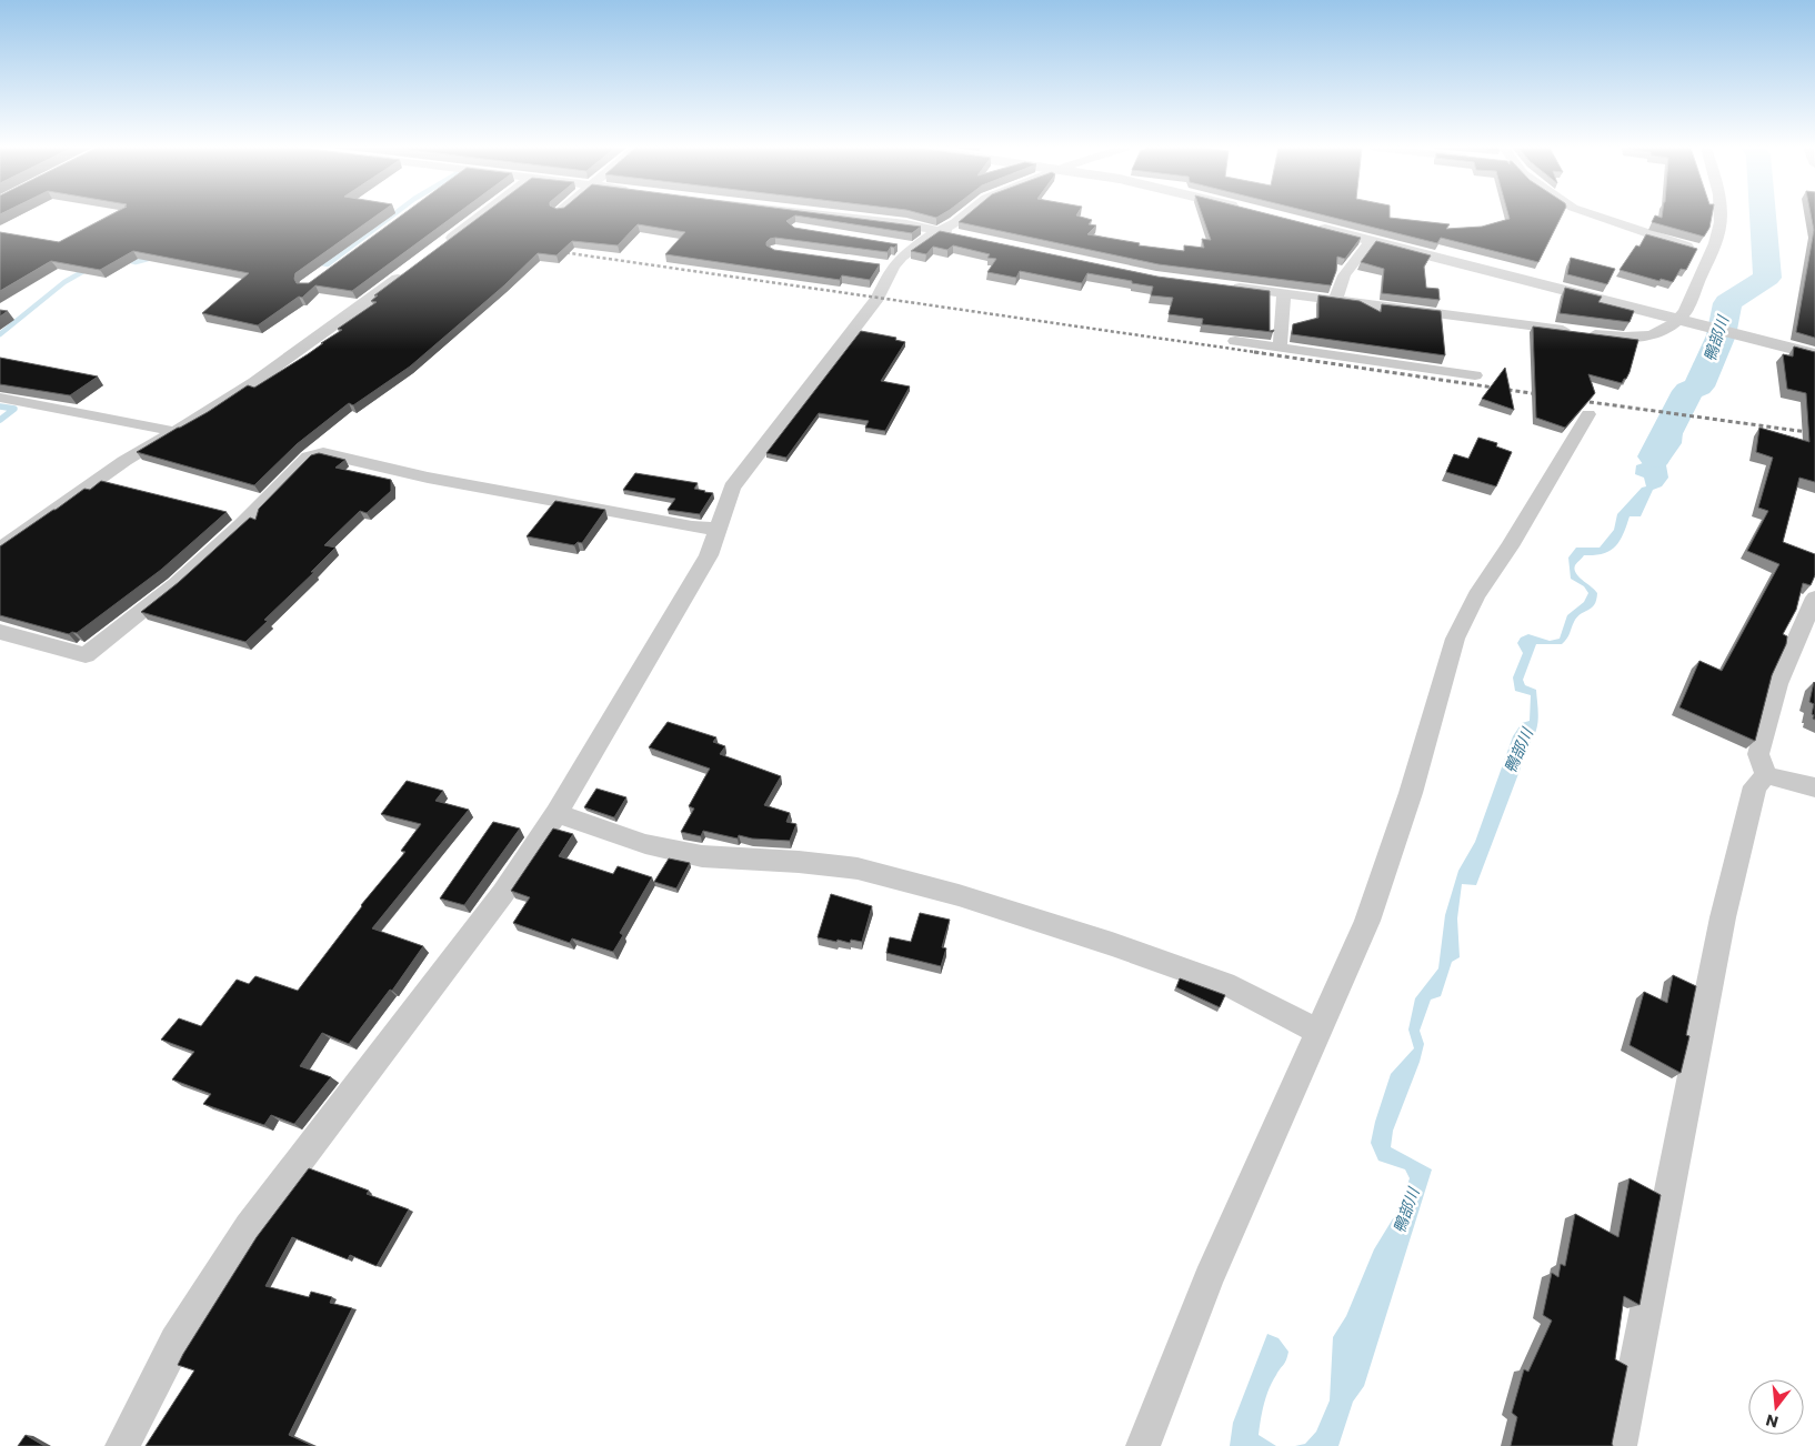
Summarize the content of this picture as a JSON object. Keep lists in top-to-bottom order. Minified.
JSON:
{"water":["鴨部川"],"north":"bottom"}
